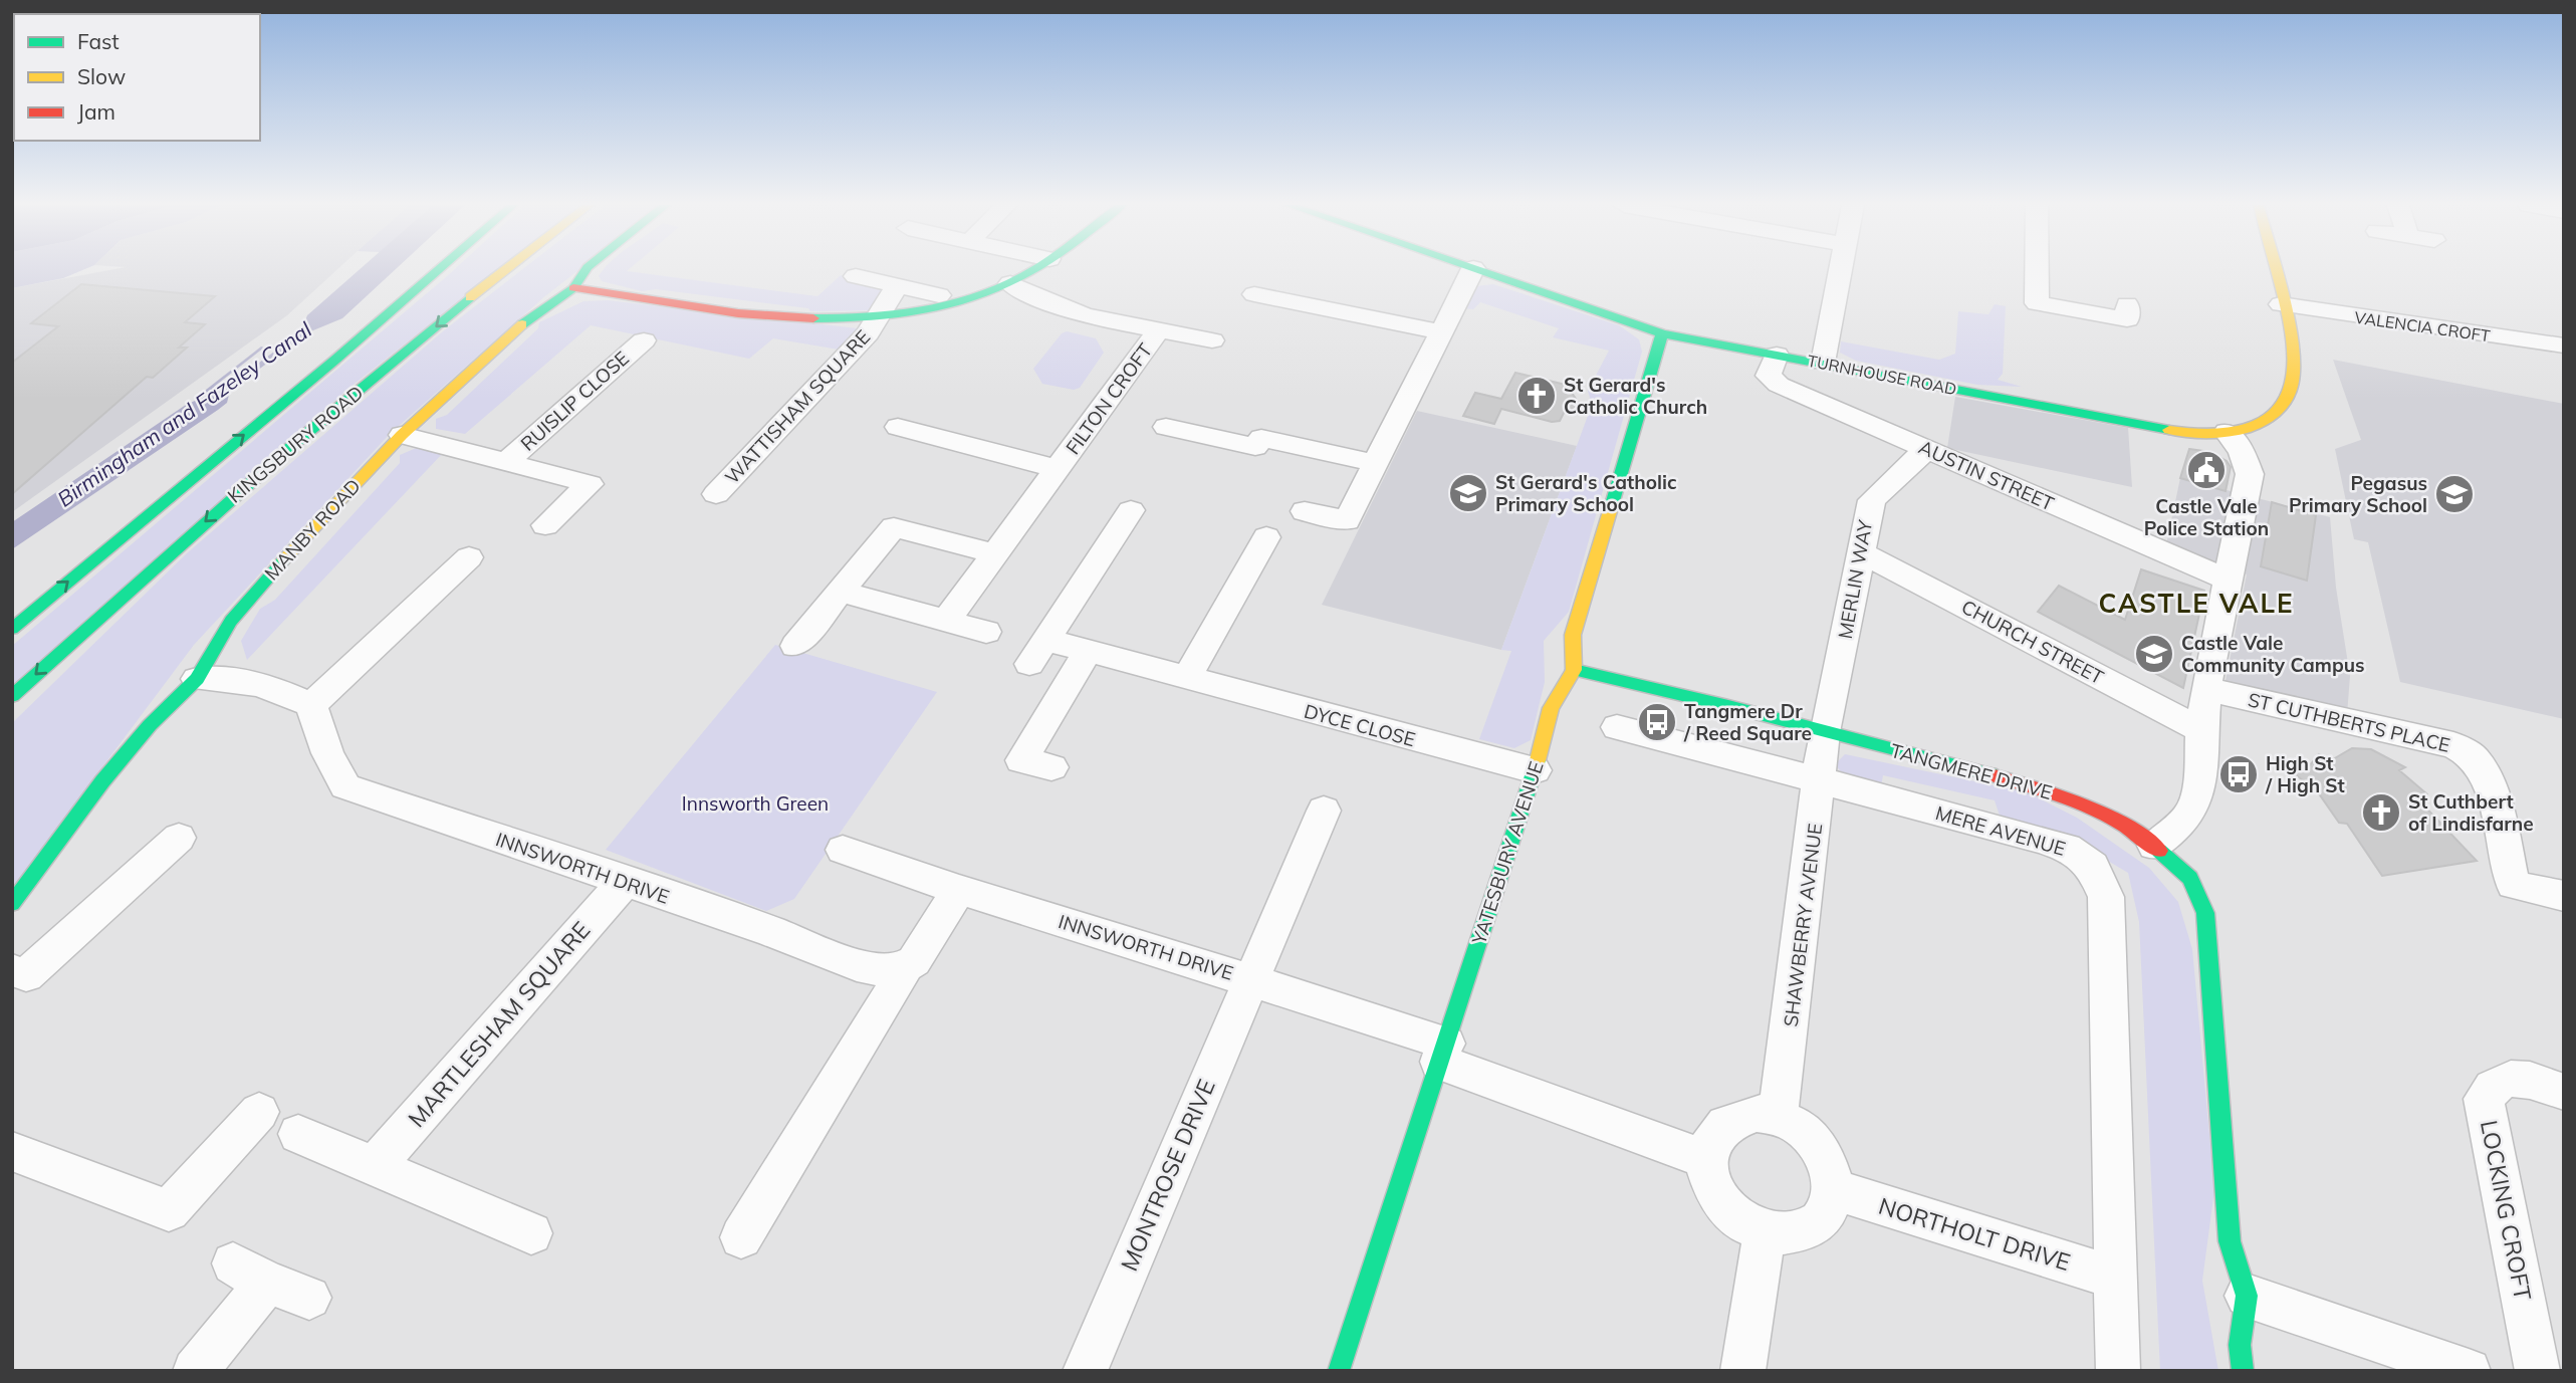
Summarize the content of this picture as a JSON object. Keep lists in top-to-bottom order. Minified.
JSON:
{"streets":{"main road":["TURNHOUSE ROAD","KINGSBURY ROAD","MANBY ROAD","TANGMERE DRIVE","YATESBURY AVENUE"],"street":["VALENCIA CROFT","FILTON CROFT","RUISLIP CLOSE","WATTISHAM SQUARE","AUSTIN STREET","MERLIN WAY","CHURCH STREET","ST CUTHBERTS PLACE","DYCE CLOSE","MERE AVENUE","INNSWORTH DRIVE","SHAWBERRY AVENUE","MARTLESHAM SQUARE","MONTROSE DRIVE","LOCKING CROFT","NORTHOLT DRIVE"]},"crossings":[["VALENCIA CROFT","TURNHOUSE ROAD"],["TURNHOUSE ROAD","AUSTIN STREET"],["RUISLIP CLOSE","MANBY ROAD"],["AUSTIN STREET","MERLIN WAY"],["MERLIN WAY","CHURCH STREET"],["MERLIN WAY","TANGMERE DRIVE"],["MERLIN WAY","SHAWBERRY AVENUE"],["DYCE CLOSE","YATESBURY AVENUE"],["TANGMERE DRIVE","YATESBURY AVENUE"],["TANGMERE DRIVE","SHAWBERRY AVENUE"],["MERE AVENUE","SHAWBERRY AVENUE"],["MERE AVENUE","NORTHOLT DRIVE"],["YATESBURY AVENUE","INNSWORTH DRIVE"],["INNSWORTH DRIVE","MARTLESHAM SQUARE"],["INNSWORTH DRIVE","MONTROSE DRIVE"],["SHAWBERRY AVENUE","NORTHOLT DRIVE"]],"districts":["CASTLE VALE"],"water":["Birmingham and Fazeley Canal"],"parks":["Innsworth Green"],"places":{"church":["St Gerard's Catholic Church","St Cuthbert of Lindisfarne"],"public building":["Castle Vale Police Station"],"school or university":["St Gerard's Catholic Primary School","Pegasus Primary School","Castle Vale Community Campus"],"bus stop":["Tangmere Dr / Reed Square","High St / High St"]},"legend":["Fast","Slow","Jam"]}
